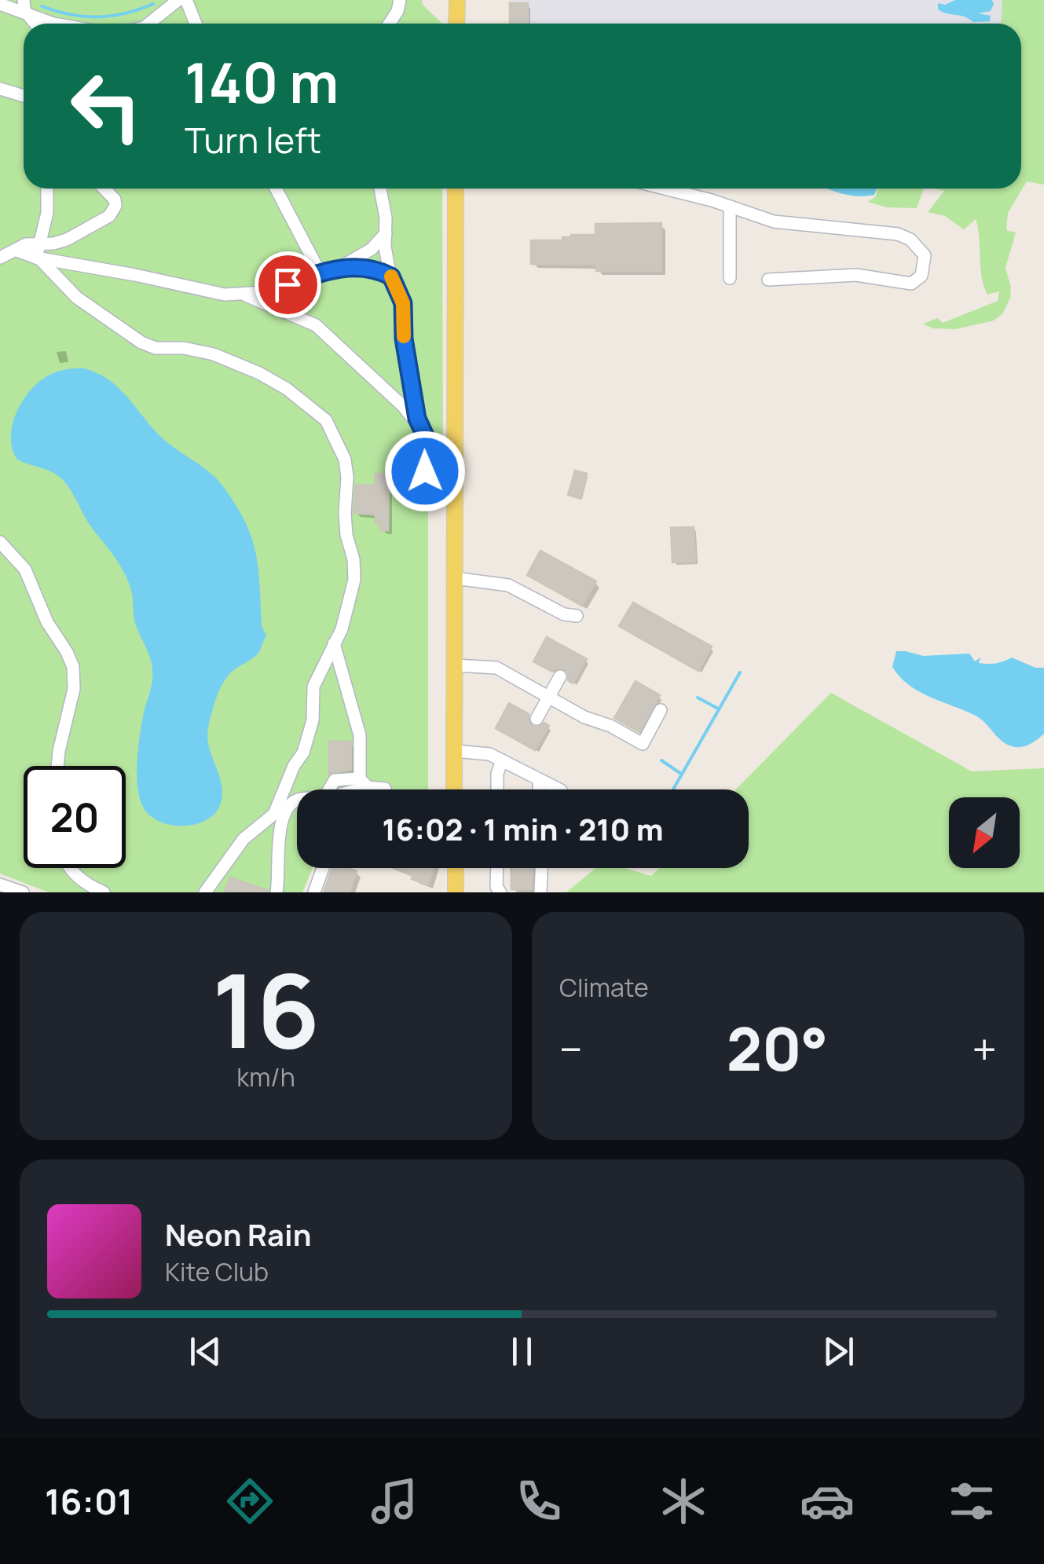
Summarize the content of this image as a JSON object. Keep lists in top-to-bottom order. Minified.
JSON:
{"north":"bottom left","page":{"turn":["140 m","Turn left"],"limit":"20","trip":"16:02 · 1 min · 210 m","tile":[["16","km/h"],"Climate"],"heat":["−","20°","+"],"song":["Neon Rain","Kite Club"],"tabs":"16:01"}}
